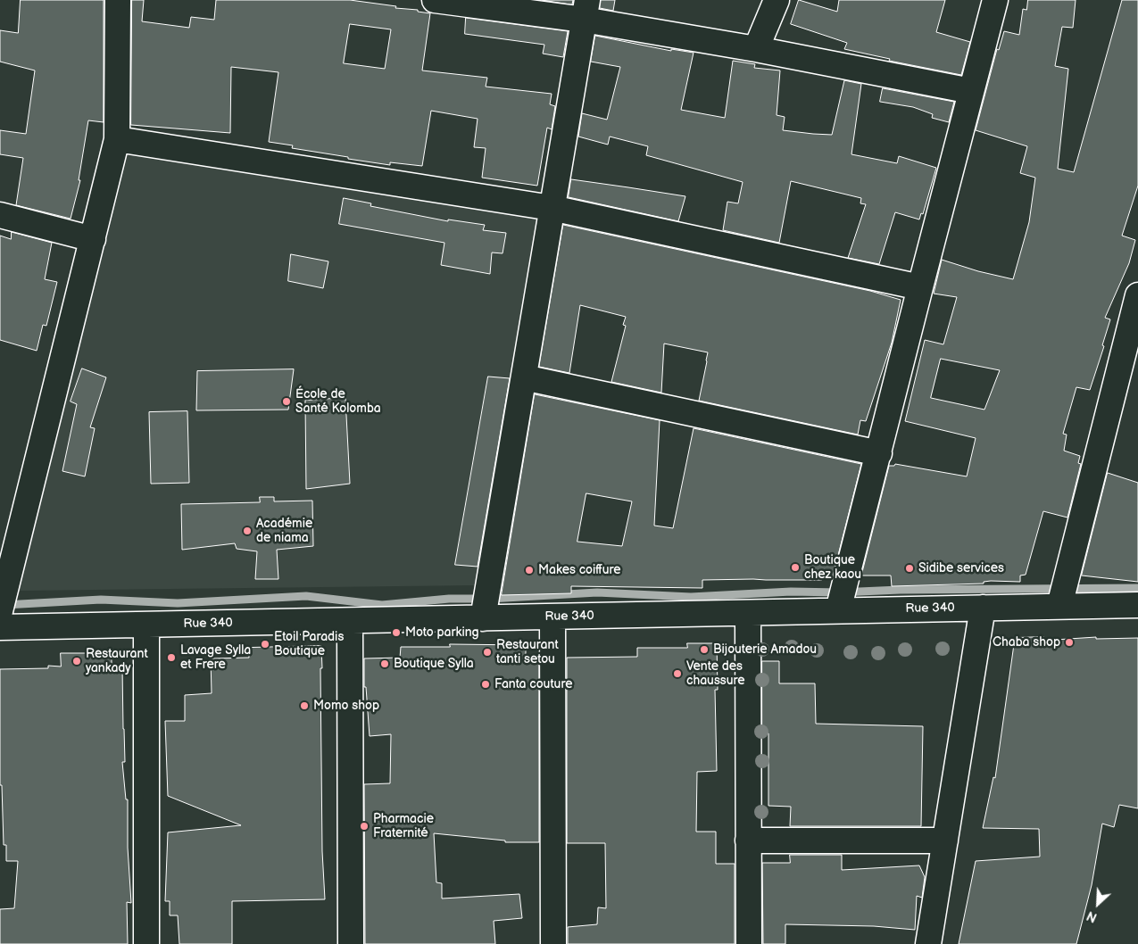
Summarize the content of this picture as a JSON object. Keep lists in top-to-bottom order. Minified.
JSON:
{"streets":{"street":["Rue 340"]},"places":["École de Santé Kolomba","Académie de niama","Boutique chez kaou","Sidibe services","Makes coiffure","Moto parking","Chaba shop","Etoil Paradis Boutique","Bijouterie Amadou","Restaurant tanti setou","Lavage Sylla et Frere","Restaurant yankady","Boutique Sylla","Vente des chaussure","Fanta couture","Momo shop","Pharmacie Fraternité"],"north":"bottom left"}
